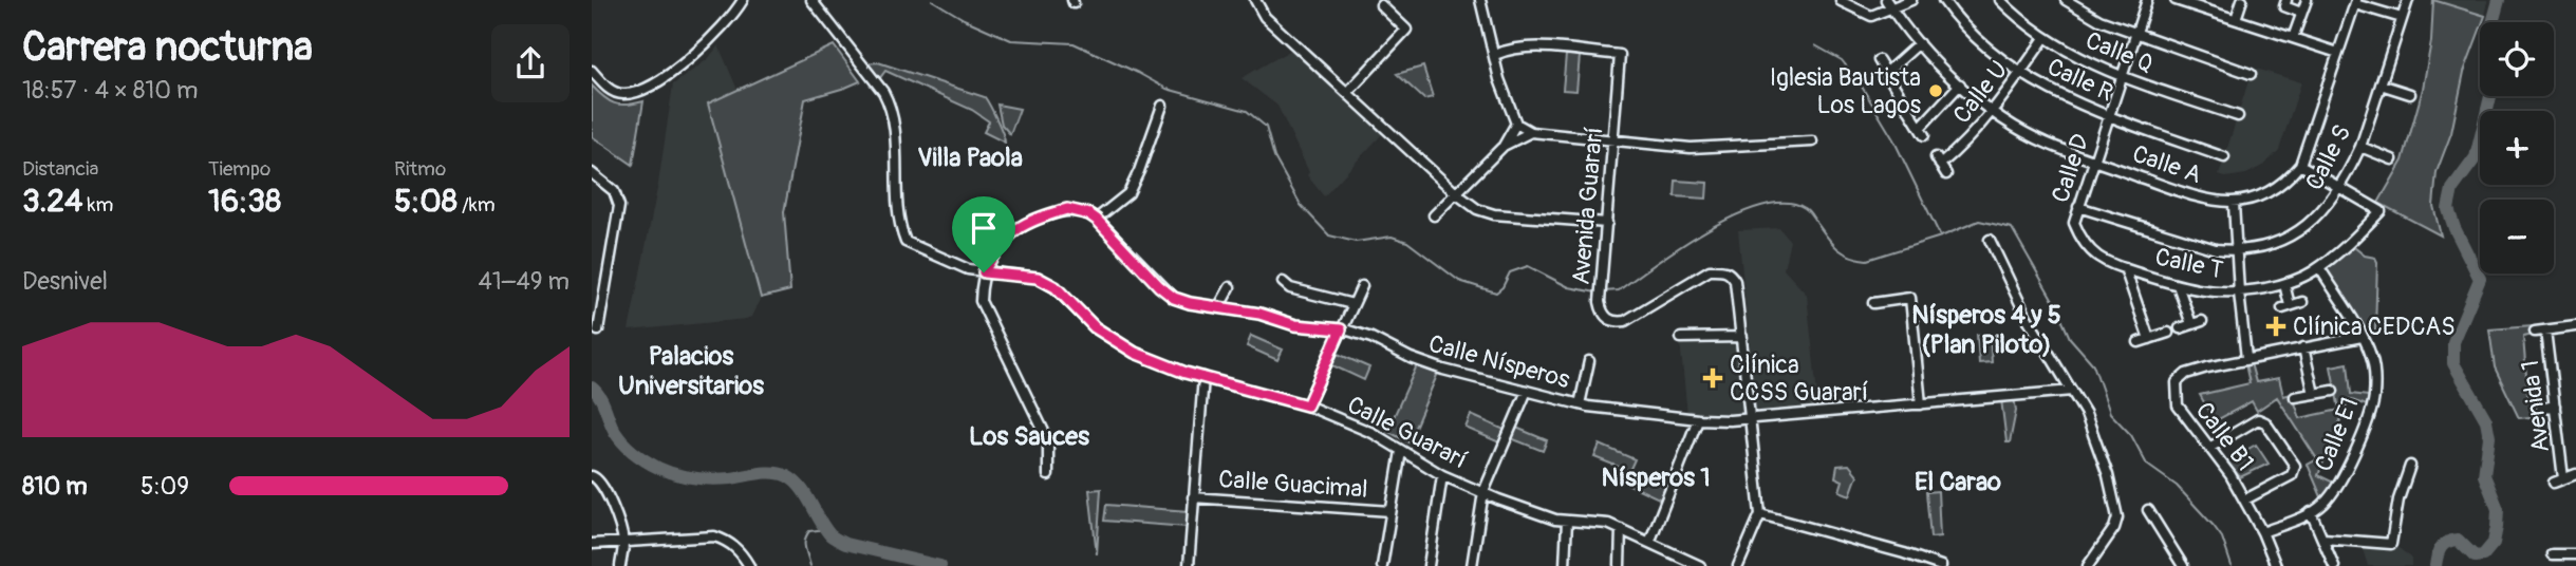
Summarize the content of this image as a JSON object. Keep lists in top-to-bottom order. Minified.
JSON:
{"streets":{"street":["Calle Q","Calle R","Calle U","Calle S","Calle A","Calle D","Avenida Guararí","Calle T","Calle Nísperos","Avenida 1","Calle Guararí","Calle E1","Calle B1","Calle Guacimal"]},"crossings":[["Calle Q","Calle U"],["Calle Q","Calle D"],["Calle R","Calle U"],["Calle R","Calle D"],["Calle U","Calle A"],["Calle S","Calle D"],["Calle S","Calle T"],["Calle A","Calle D"],["Calle D","Calle T"],["Avenida Guararí","Calle Nísperos"],["Calle T","Calle E1"],["Calle E1","Calle B1"]],"districts":["Villa Paola","Nísperos 4 y 5 (Plan Piloto)","Palacios Universitarios","Los Sauces","Nísperos 1","El Carao"],"places":{"other":["Iglesia Bautista Los Lagos"],"health":["Clínica CEDCAS","Clínica CCSS Guararí"]},"page":{"heading":["Carrera nocturna","18:57 · 4 × 810 m"],"map_buttons":["+","−"],"stats":[["Distancia","3.24 km"],["Tiempo","16:38"],["Ritmo","5:08 /km"]],"chart":["Desnivel","41–49 m"],"list":[{"name":"810 m","note":"5:09"}]}}
